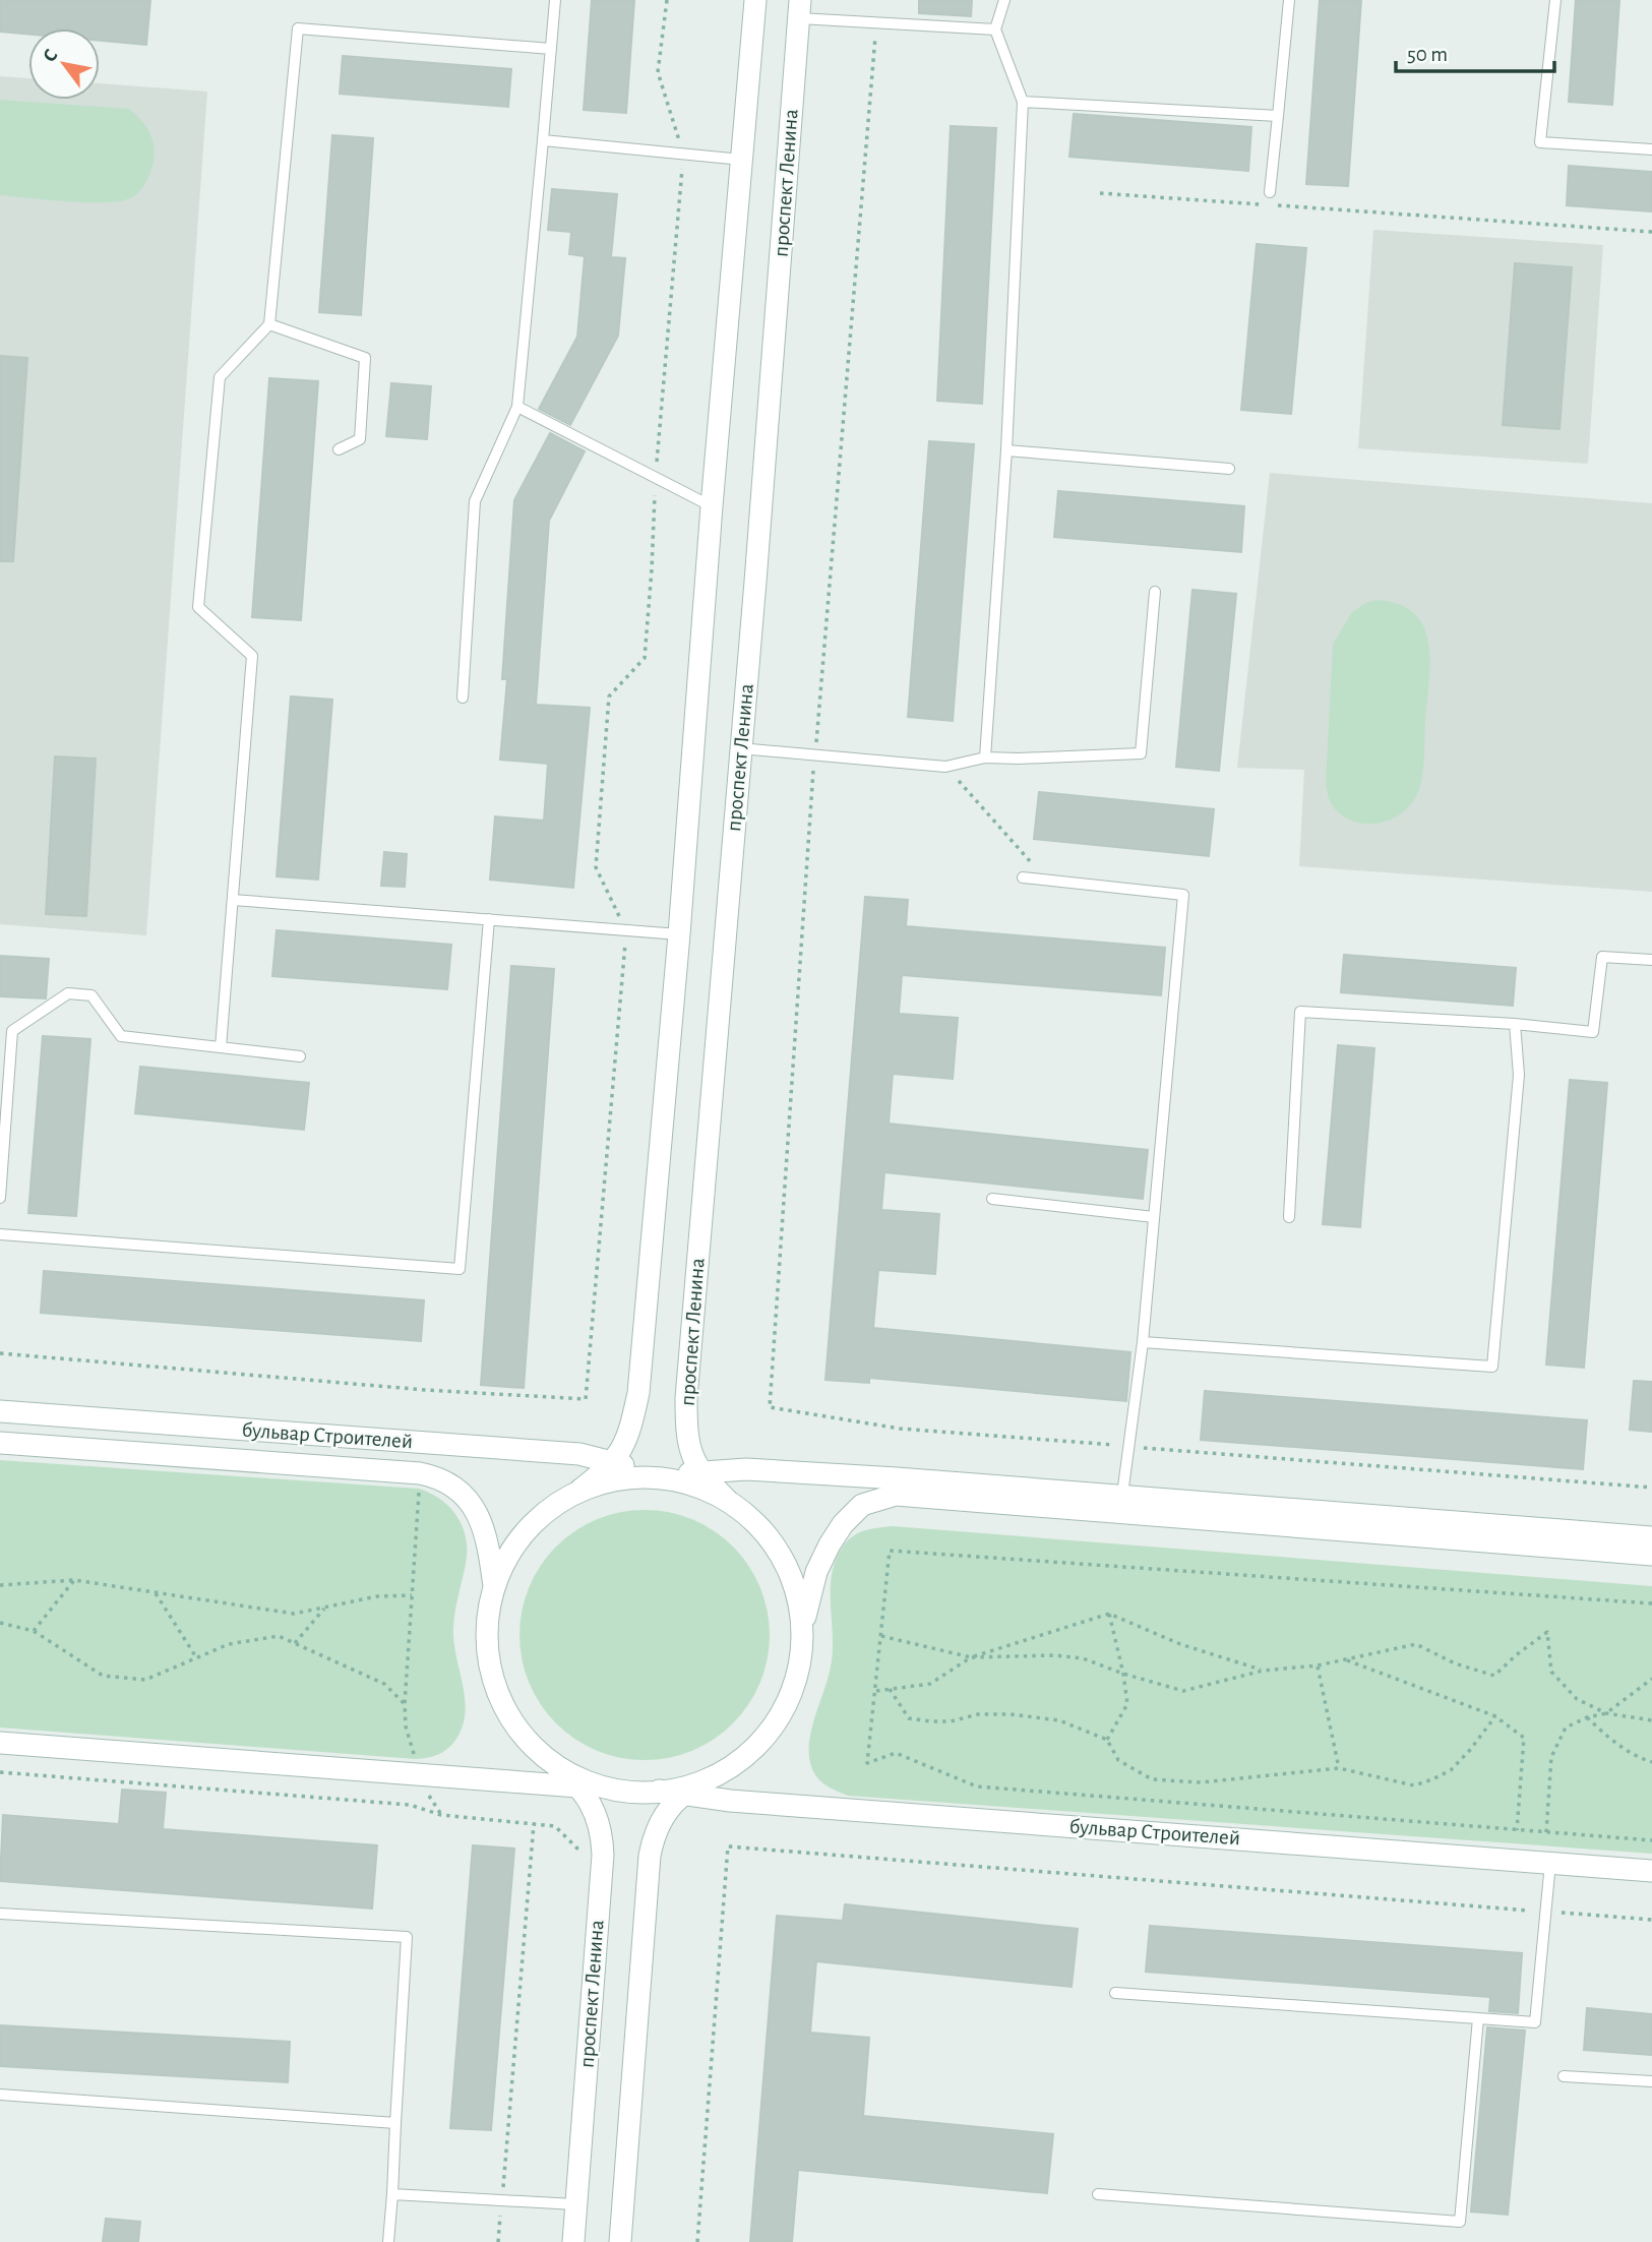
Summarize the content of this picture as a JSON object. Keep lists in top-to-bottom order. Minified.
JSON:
{"streets":{"main road":["проспект Ленина","бульвар Строителей"]},"crossings":[["проспект Ленина","бульвар Строителей"]],"scale_bar":"50 m","north":"top left"}
